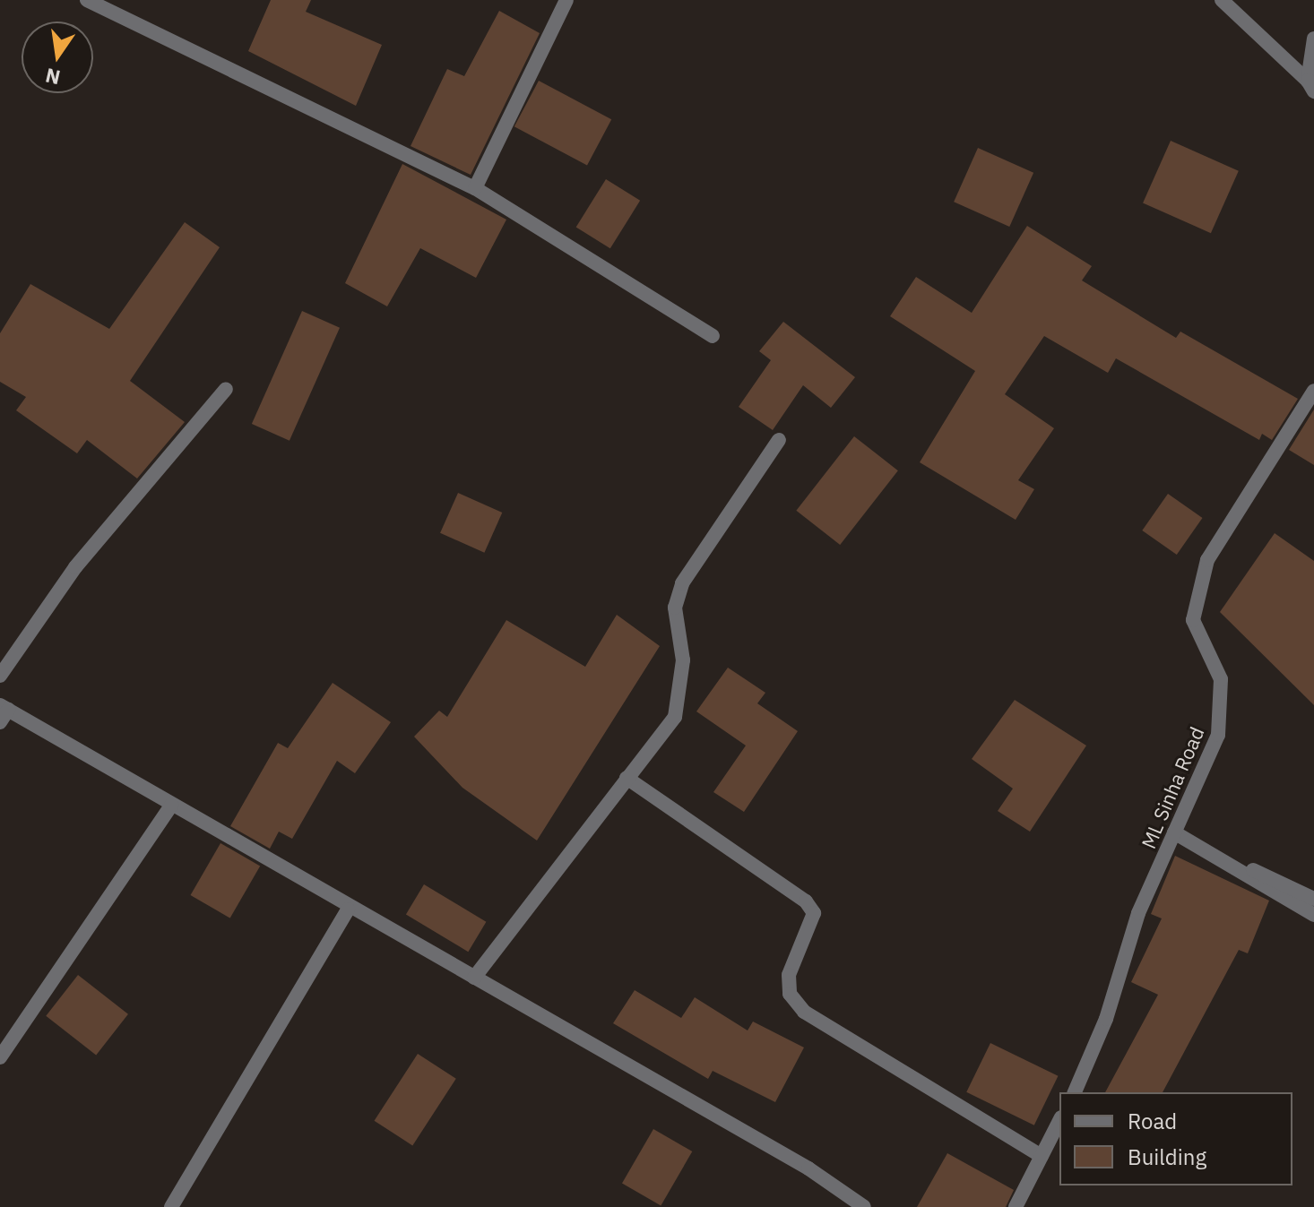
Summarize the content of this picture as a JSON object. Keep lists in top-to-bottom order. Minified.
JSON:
{"streets":{"street":["ML Sinha Road"]},"legend":["Road","Building"],"north":"bottom"}
